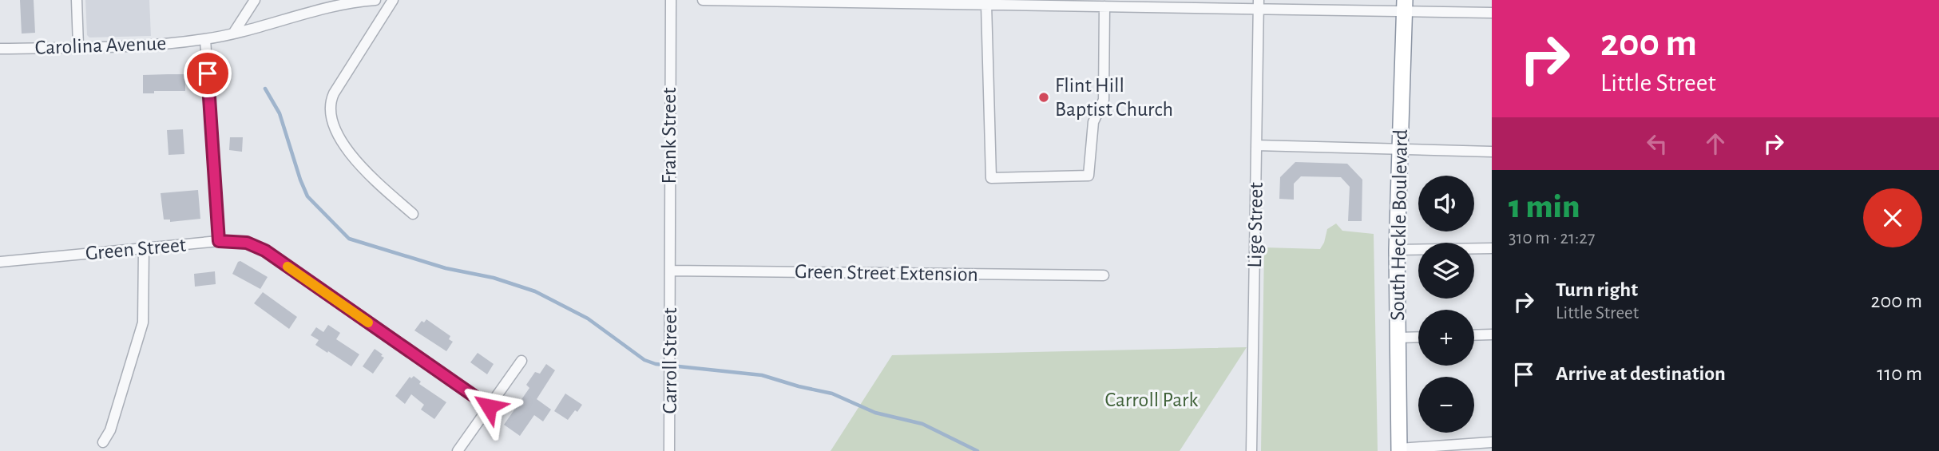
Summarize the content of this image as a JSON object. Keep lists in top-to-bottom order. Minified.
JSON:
{"streets":{"highway":["South Heckle Boulevard"],"street":["Carolina Avenue","Frank Street","Lige Street","Green Street","Green Street Extension","Carroll Street"]},"crossings":[["Frank Street","Green Street Extension"],["Frank Street","Carroll Street"],["Green Street Extension","Carroll Street"]],"parks":["Carroll Park"],"places":["Flint Hill Baptist Church"],"page":{"turn":["200 m","Little Street"],"heading":["1 min","310 m · 21:27"],"map_buttons":["+","−"],"list":[{"name":"Turn right","note":"Little Street","value":"200 m"},{"name":"Arrive at destination","value":"110 m"}]}}
